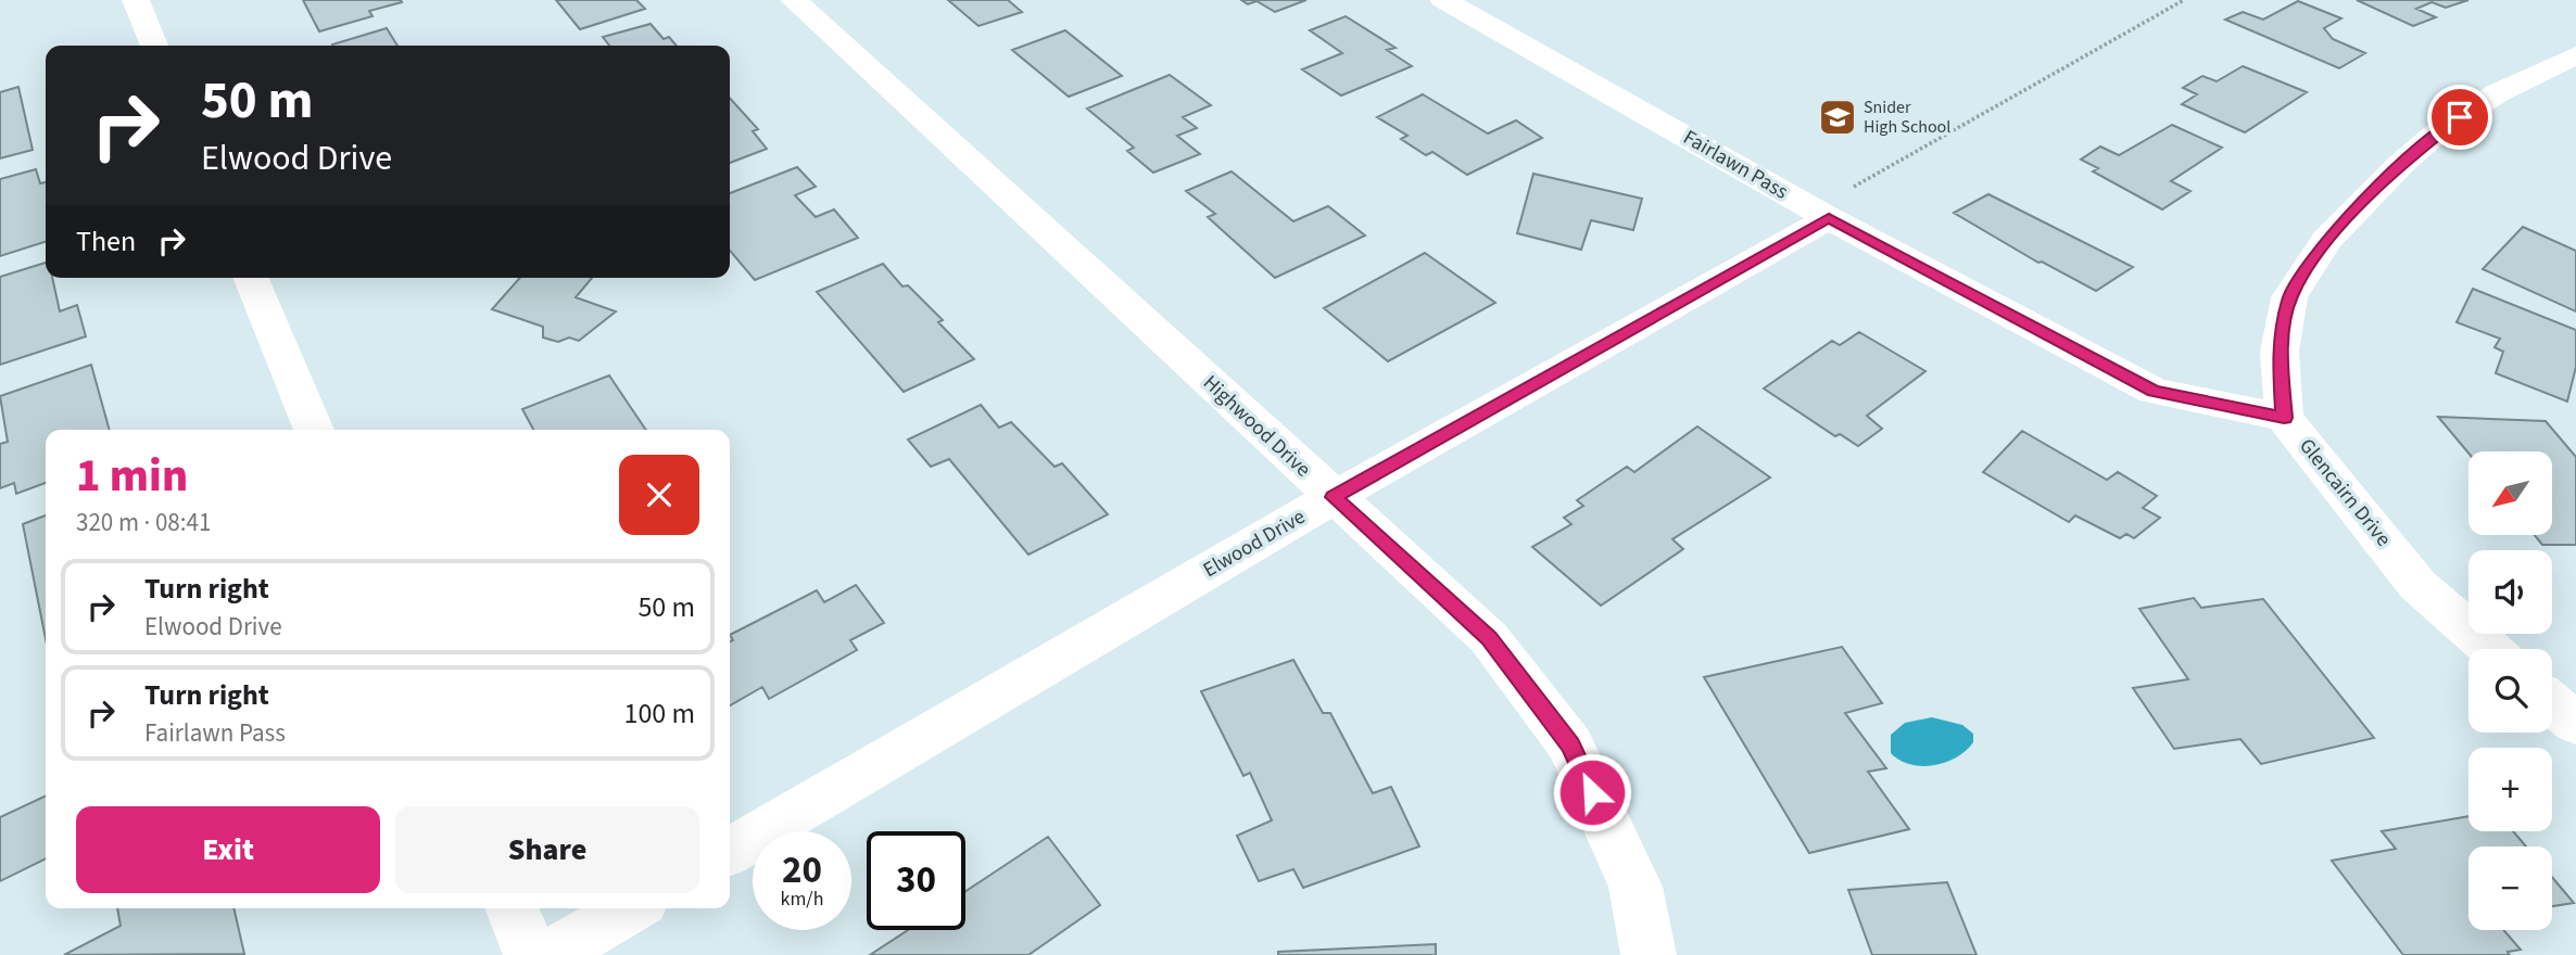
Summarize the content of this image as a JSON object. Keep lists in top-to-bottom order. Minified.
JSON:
{"streets":{"street":["Fairlawn Pass","Highwood Drive","Glencairn Drive","Elwood Drive"]},"crossings":[["Fairlawn Pass","Glencairn Drive"],["Fairlawn Pass","Elwood Drive"],["Highwood Drive","Elwood Drive"]],"places":{"school or university":["Snider High School"]},"north":"bottom left","page":{"turn":["50 m","Elwood Drive"],"then":"Then","heading":["1 min","320 m · 08:41"],"map_buttons":["+","−"],"list":[{"name":"Turn right","note":"Elwood Drive","value":"50 m"},{"name":"Turn right","note":"Fairlawn Pass","value":"100 m"}],"buttons":["Exit","Share"],"speed":"20 km/h","limit":"30"}}
